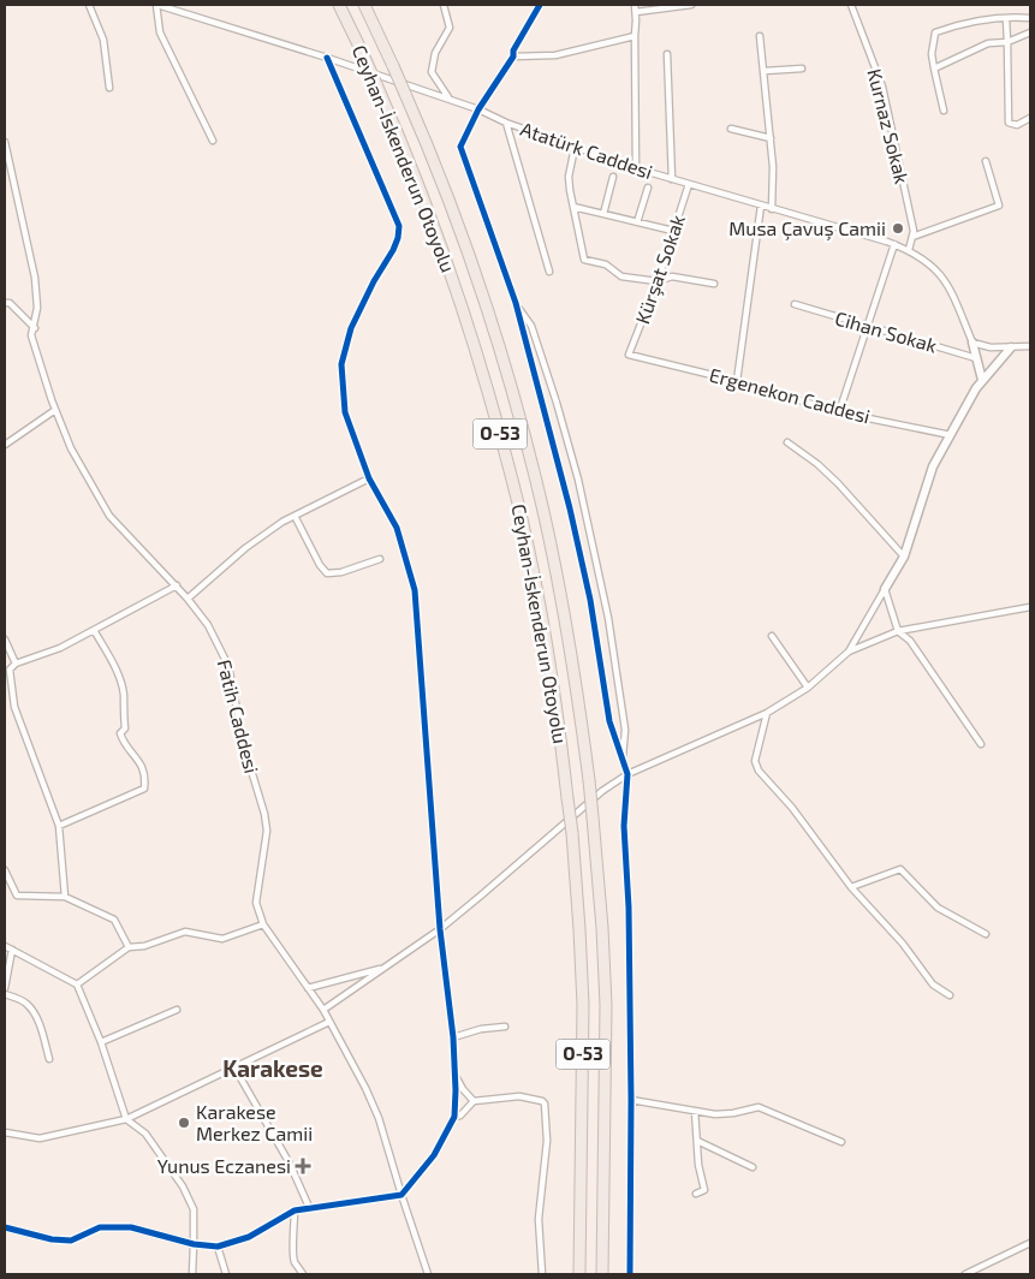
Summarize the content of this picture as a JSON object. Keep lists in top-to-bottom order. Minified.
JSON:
{"streets":{"highway":["Ceyhan-İskenderun Otoyolu","O-53"],"street":["Kurnaz Sokak","Atatürk Caddesi","Kürşat Sokak","Cihan Sokak","Ergenekon Caddesi","Fatih Caddesi"]},"crossings":[["Kurnaz Sokak","Atatürk Caddesi"],["Atatürk Caddesi","Kürşat Sokak"],["Kürşat Sokak","Ergenekon Caddesi"]],"districts":["Karakese"],"places":{"other":["Musa Çavuş Camii","Karakese Merkez Camii"],"health":["Yunus Eczanesi"]}}
